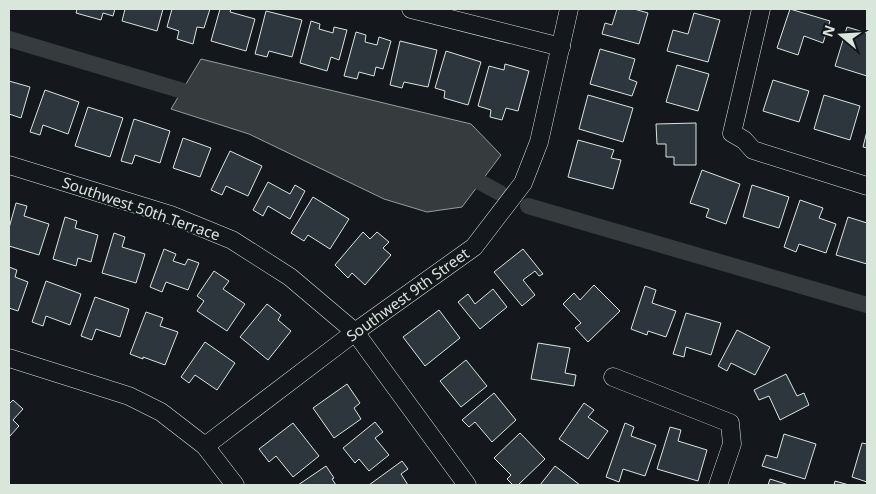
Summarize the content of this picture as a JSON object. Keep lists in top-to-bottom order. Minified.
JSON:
{"streets":{"street":["Southwest 50th Terrace","Southwest 9th Street"]},"crossings":[["Southwest 50th Terrace","Southwest 9th Street"]],"north":"left"}
